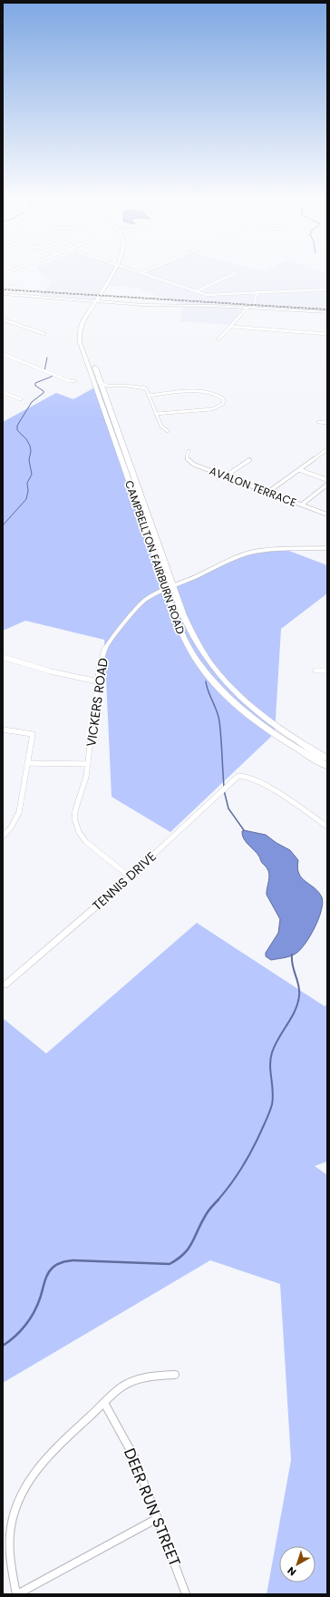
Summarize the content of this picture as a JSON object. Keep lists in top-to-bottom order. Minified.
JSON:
{"streets":{"main road":["CAMPBELLTON FAIRBURN ROAD"],"street":["AVALON TERRACE","VICKERS ROAD","TENNIS DRIVE","DEER RUN STREET"]},"crossings":[["CAMPBELLTON FAIRBURN ROAD","VICKERS ROAD"],["VICKERS ROAD","TENNIS DRIVE"]],"north":"bottom left"}
